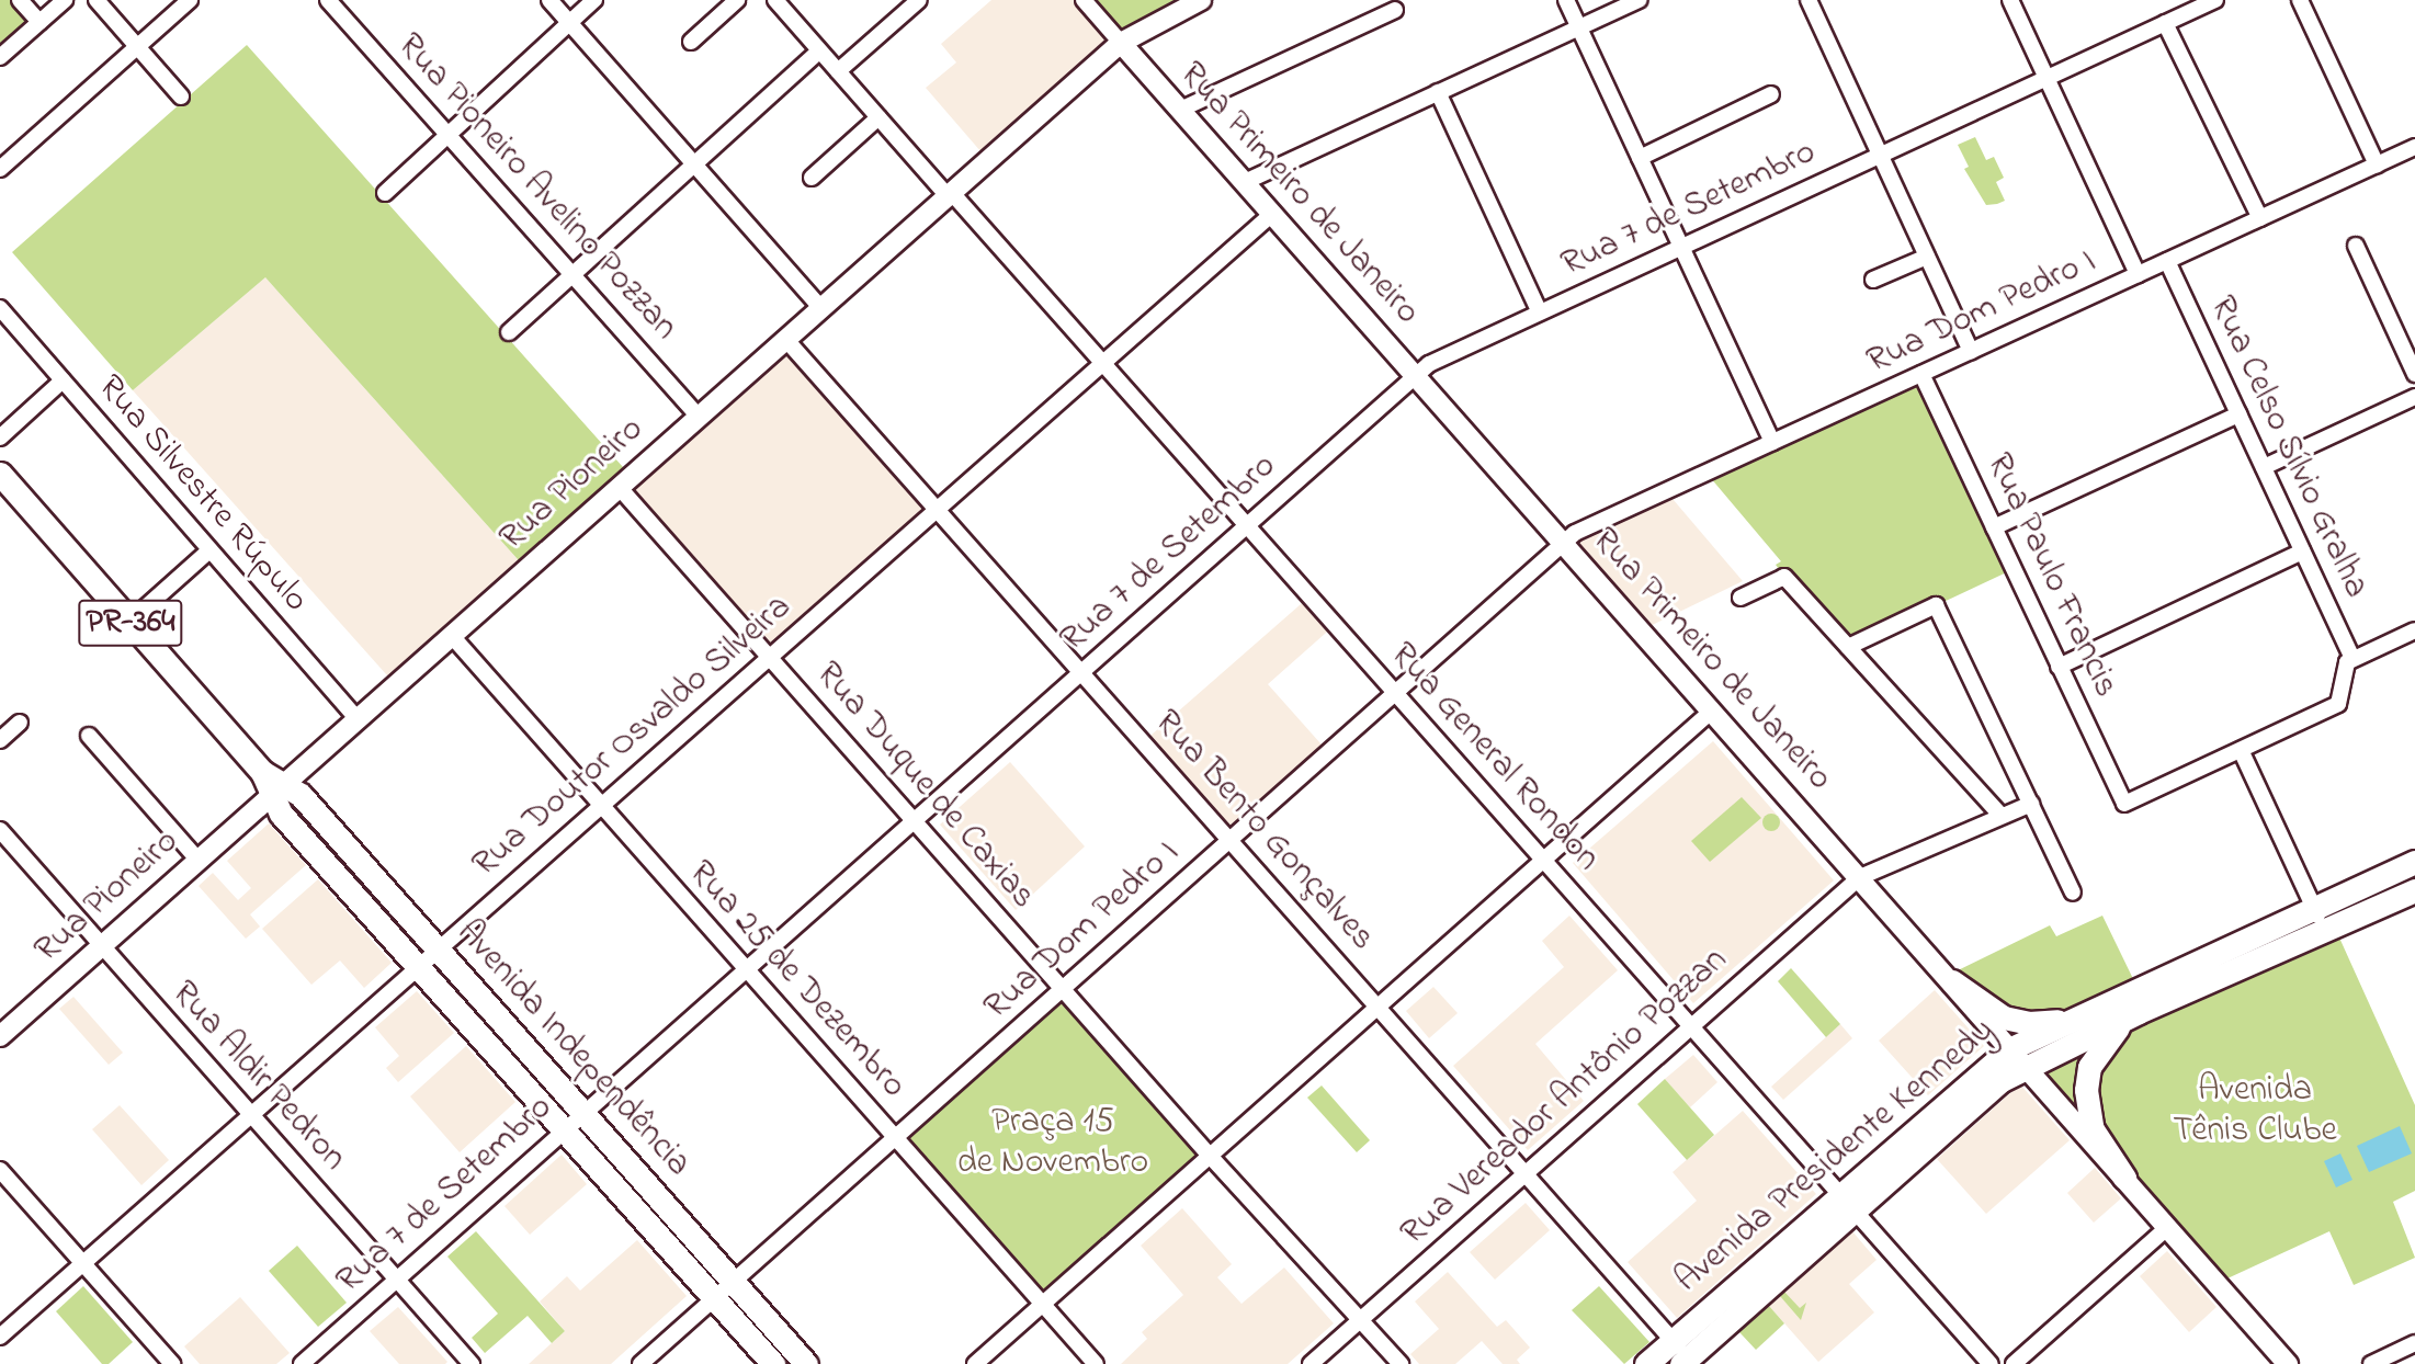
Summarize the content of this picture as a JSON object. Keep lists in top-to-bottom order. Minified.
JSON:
{"streets":{"main road":["PR-364","Avenida Independência","Avenida Presidente Kennedy"],"street":["Rua Pioneiro Avelino Pozzan","Rua Primeiro de Janeiro","Rua 7 de Setembro","Rua Dom Pedro I","Rua Celso Sílvio Gralha","Rua Pioneiro","Rua Silvestre Rúpulo","Rua Paulo Francis","Rua Doutor Osvaldo Silveira","Rua General Rondon","Rua Duque de Caxias","Rua Bento Gonçalves","Rua 25 de Dezembro","Rua Aldir Pedron","Rua Vereador Antônio Pozzan"]},"crossings":[["Rua Pioneiro Avelino Pozzan","Rua Pioneiro"],["Rua Primeiro de Janeiro","Rua 7 de Setembro"],["Rua Primeiro de Janeiro","Rua Dom Pedro I"],["Rua Primeiro de Janeiro","Rua Pioneiro"],["Rua Primeiro de Janeiro","Rua Doutor Osvaldo Silveira"],["Rua Primeiro de Janeiro","Rua Vereador Antônio Pozzan"],["Rua Primeiro de Janeiro","Avenida Presidente Kennedy"],["Rua 7 de Setembro","Rua General Rondon"],["Rua 7 de Setembro","Rua Duque de Caxias"],["Rua 7 de Setembro","Rua Bento Gonçalves"],["Rua 7 de Setembro","Rua 25 de Dezembro"],["Rua 7 de Setembro","Avenida Independência"],["Rua 7 de Setembro","Rua Aldir Pedron"],["Rua Dom Pedro I","Rua Celso Sílvio Gralha"],["Rua Dom Pedro I","Rua Paulo Francis"],["Rua Dom Pedro I","Rua General Rondon"],["Rua Dom Pedro I","Rua Duque de Caxias"],["Rua Dom Pedro I","Rua Bento Gonçalves"],["Rua Dom Pedro I","Rua 25 de Dezembro"],["Rua Dom Pedro I","Avenida Independência"],["Rua Pioneiro","Rua Silvestre Rúpulo"],["Rua Pioneiro","PR-364"],["Rua Pioneiro","Rua General Rondon"],["Rua Pioneiro","Rua Duque de Caxias"],["Rua Pioneiro","Rua Bento Gonçalves"],["Rua Pioneiro","Rua 25 de Dezembro"],["Rua Pioneiro","Avenida Independência"],["Rua Pioneiro","Rua Aldir Pedron"],["PR-364","Avenida Independência"],["Rua Doutor Osvaldo Silveira","Rua General Rondon"],["Rua Doutor Osvaldo Silveira","Rua Duque de Caxias"],["Rua Doutor Osvaldo Silveira","Rua Bento Gonçalves"],["Rua Doutor Osvaldo Silveira","Rua 25 de Dezembro"],["Rua Doutor Osvaldo Silveira","Avenida Independência"],["Rua Doutor Osvaldo Silveira","Rua Aldir Pedron"],["Rua General Rondon","Rua Vereador Antônio Pozzan"],["Rua General Rondon","Avenida Presidente Kennedy"],["Rua Duque de Caxias","Rua Vereador Antônio Pozzan"],["Rua Bento Gonçalves","Rua Vereador Antônio Pozzan"],["Rua Bento Gonçalves","Avenida Presidente Kennedy"]],"parks":["Avenida Tênis Clube","Praça 15 de Novembro"]}
